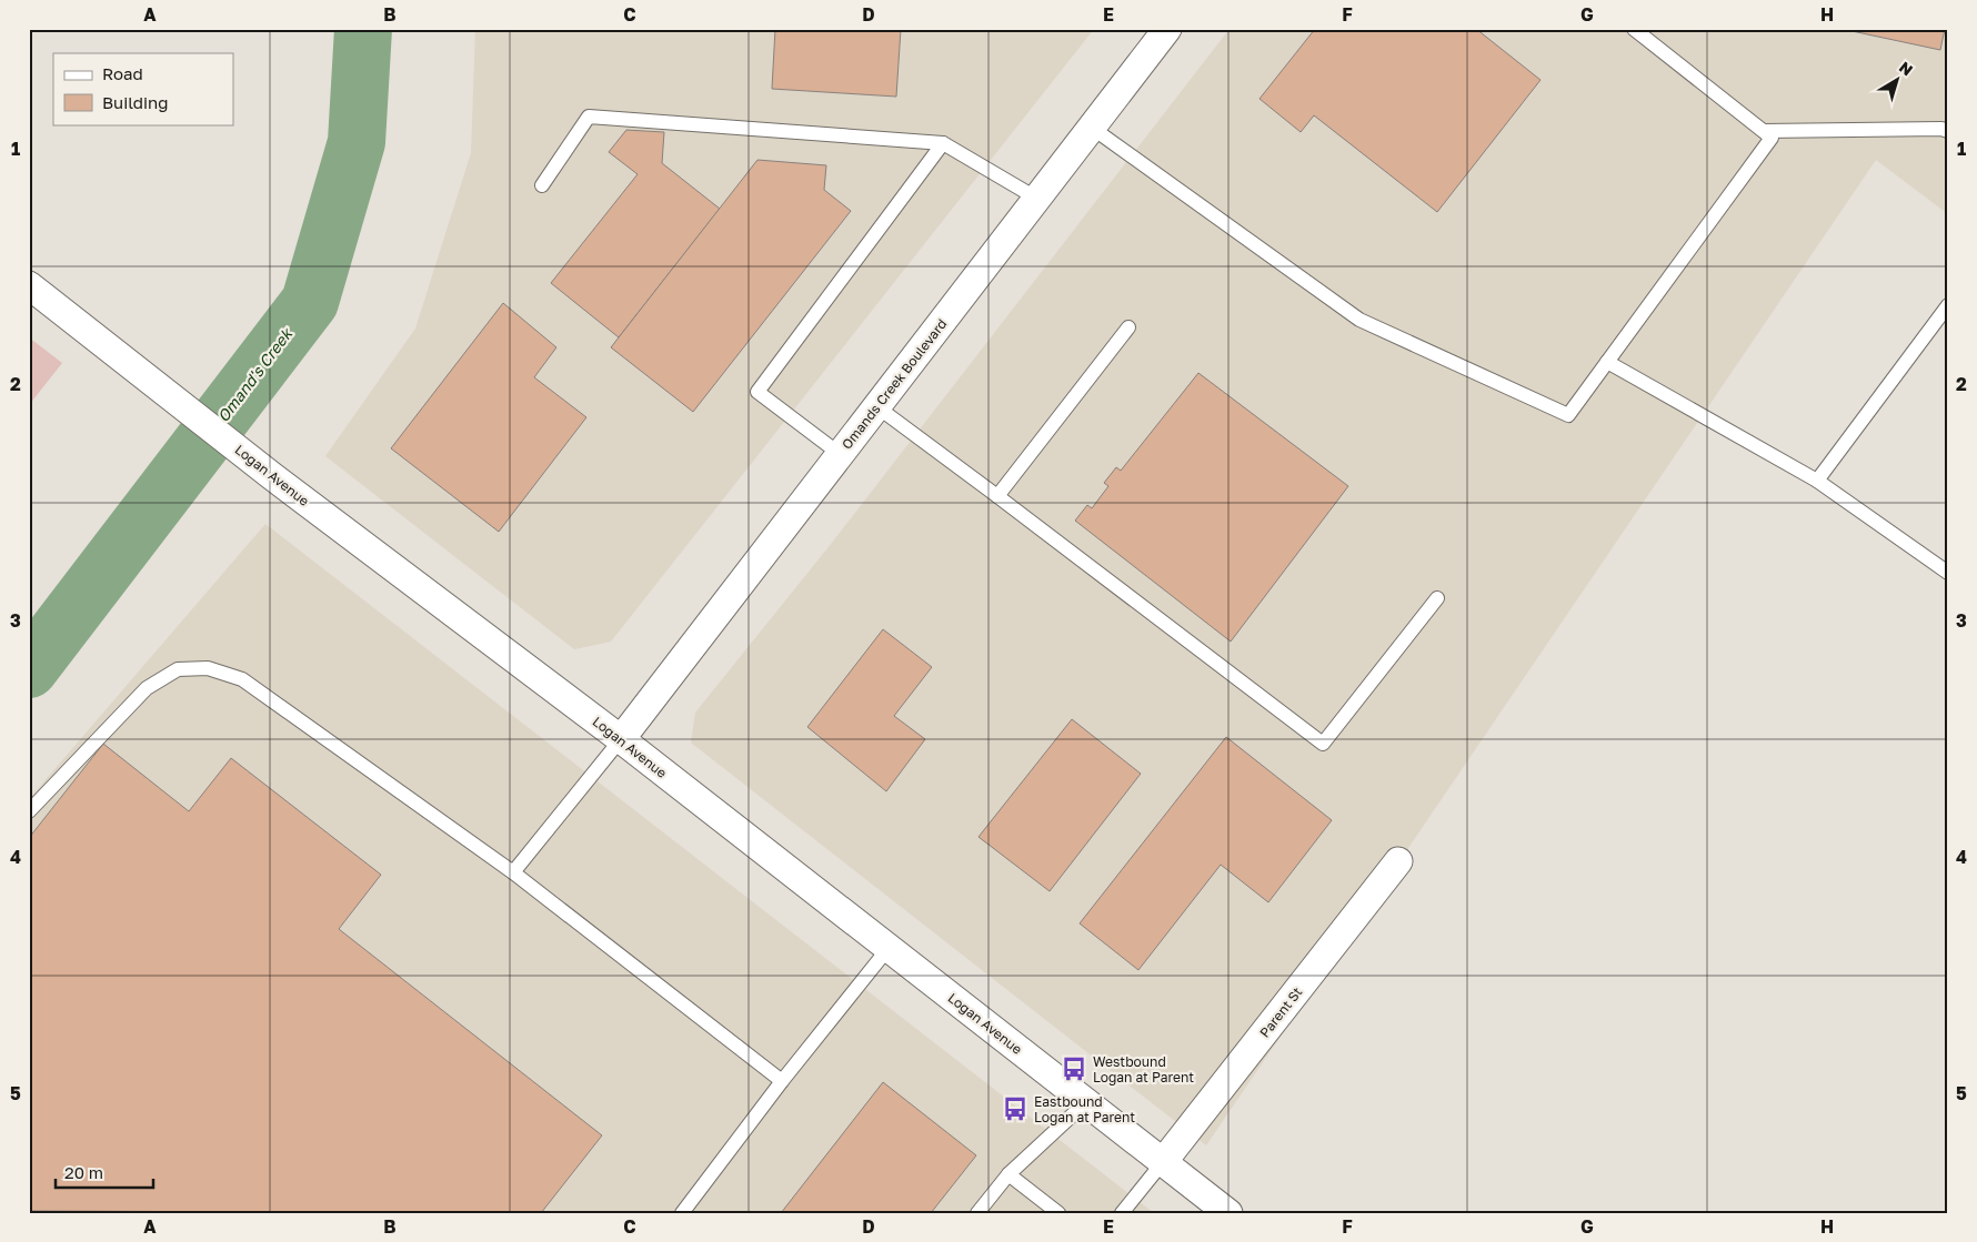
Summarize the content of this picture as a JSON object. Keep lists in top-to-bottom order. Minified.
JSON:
{"streets":{"street":["Omands Creek Boulevard","Logan Avenue","Parent St"]},"crossings":[["Omands Creek Boulevard","Logan Avenue"],["Logan Avenue","Parent St"]],"water":["Omand's Creek"],"places":{"bus stop":["Westbound Logan at Parent","Eastbound Logan at Parent"]},"legend":["Road","Building"],"scale_bar":"20 m","north":"top right","grid":{"columns":["A","B","C","D","E","F","G","H"],"rows":["1","2","3","4","5"]}}
